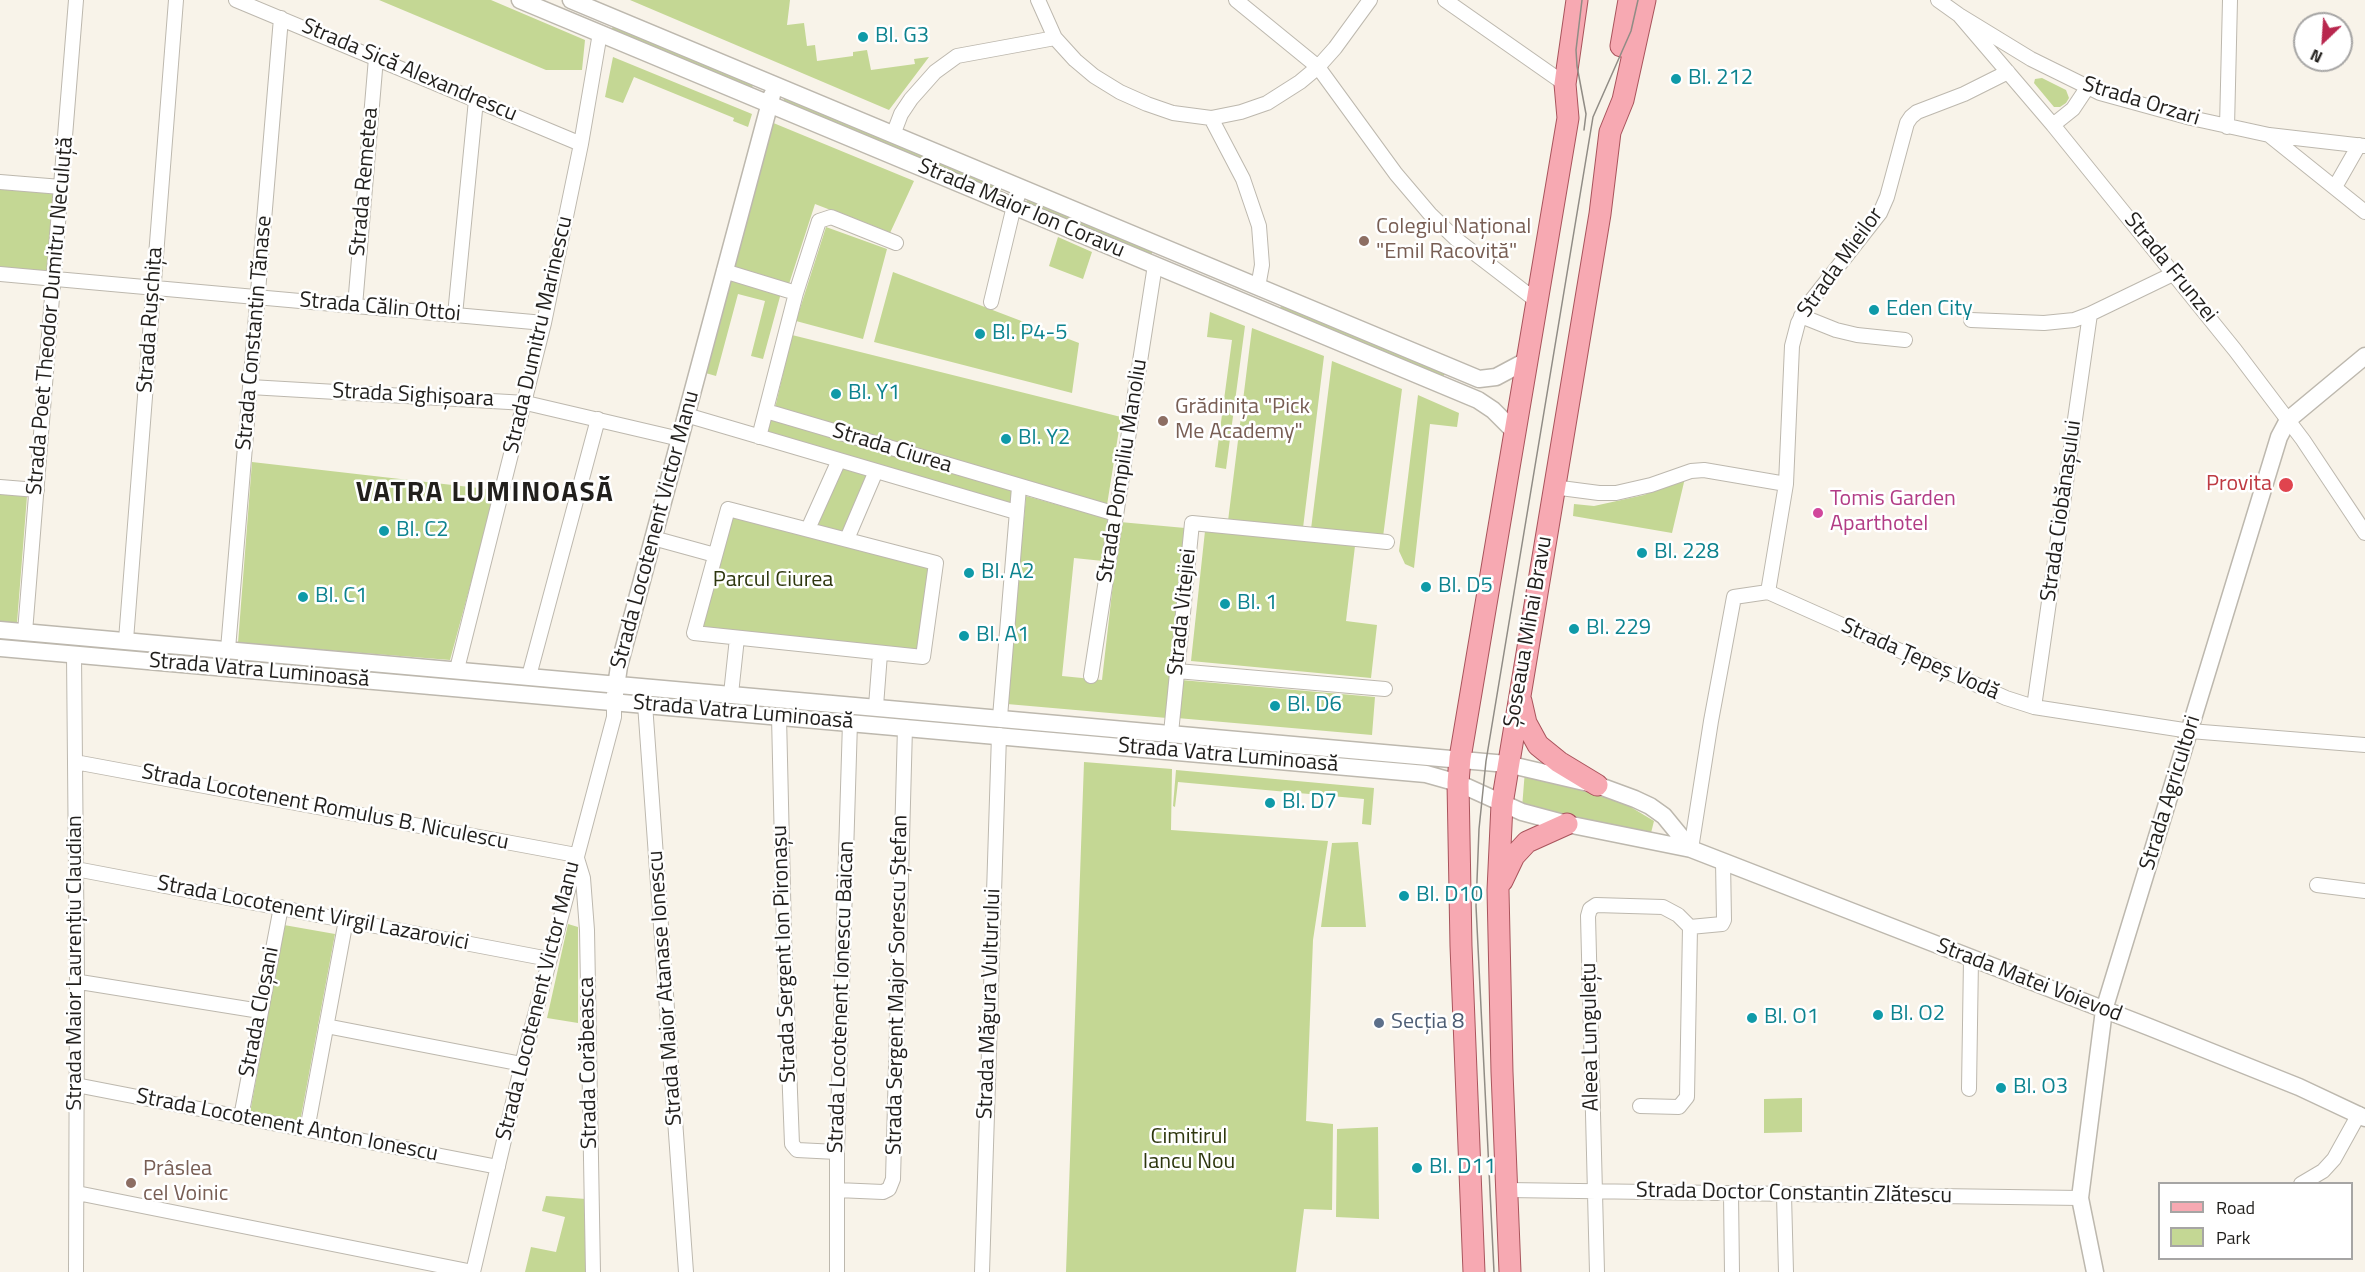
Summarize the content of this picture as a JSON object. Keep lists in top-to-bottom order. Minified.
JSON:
{"streets":{"main road":["Șoseaua Mihai Bravu"],"street":["Strada Sică Alexandrescu","Strada Orzari","Strada Remetea","Strada Maior Ion Coravu","Strada Mieilor","Strada Frunzei","Strada Călin Ottoi","Strada Poet Theodor Dumitru Neculuță","Strada Rușchița","Strada Constantin Tănase","Strada Dumitru Marinescu","Strada Sighișoara","Strada Ciurea","Strada Pompiliu Manoliu","Strada Ciobănașului","Strada Locotenent Victor Manu","Strada Vitejiei","Strada Țepeș Vodă","Strada Vatra Luminoasă","Strada Agricultori","Strada Locotenent Romulus B. Niculescu","Strada Locotenent Virgil Lazarovici","Strada Sergent Ion Pironașu","Strada Maior Laurențiu Claudian","Strada Matei Voievod","Strada Sergent Major Sorescu Ștefan","Strada Maior Atanase Ionescu","Strada Locotenent Ionescu Baican","Strada Măgura Vulturului","Strada Cloșani","Aleea Lungulețu","Strada Corăbeasca","Strada Locotenent Anton Ionescu","Strada Doctor Constantin Zlătescu"]},"crossings":[["Strada Sică Alexandrescu","Strada Remetea"],["Strada Sică Alexandrescu","Strada Constantin Tănase"],["Strada Sică Alexandrescu","Strada Dumitru Marinescu"],["Strada Orzari","Strada Frunzei"],["Strada Remetea","Strada Călin Ottoi"],["Strada Maior Ion Coravu","Strada Dumitru Marinescu"],["Strada Maior Ion Coravu","Strada Pompiliu Manoliu"],["Strada Maior Ion Coravu","Strada Locotenent Victor Manu"],["Strada Mieilor","Strada Frunzei"],["Strada Mieilor","Strada Țepeș Vodă"],["Strada Frunzei","Strada Agricultori"],["Strada Călin Ottoi","Strada Poet Theodor Dumitru Neculuță"],["Strada Călin Ottoi","Strada Rușchița"],["Strada Călin Ottoi","Strada Constantin Tănase"],["Strada Călin Ottoi","Strada Dumitru Marinescu"],["Strada Poet Theodor Dumitru Neculuță","Strada Vatra Luminoasă"],["Strada Rușchița","Strada Vatra Luminoasă"],["Strada Constantin Tănase","Strada Sighișoara"],["Strada Constantin Tănase","Strada Vatra Luminoasă"],["Strada Dumitru Marinescu","Strada Sighișoara"],["Strada Dumitru Marinescu","Strada Vatra Luminoasă"],["Strada Sighișoara","Strada Locotenent Victor Manu"],["Strada Ciurea","Strada Pompiliu Manoliu"],["Strada Ciurea","Strada Locotenent Victor Manu"],["Strada Ciobănașului","Strada Țepeș Vodă"],["Strada Locotenent Victor Manu","Strada Vatra Luminoasă"],["Strada Locotenent Victor Manu","Strada Locotenent Romulus B. Niculescu"],["Strada Locotenent Victor Manu","Strada Locotenent Virgil Lazarovici"],["Strada Locotenent Victor Manu","Strada Corăbeasca"],["Strada Locotenent Victor Manu","Strada Locotenent Anton Ionescu"],["Strada Vitejiei","Strada Vatra Luminoasă"],["Șoseaua Mihai Bravu","Strada Vatra Luminoasă"],["Șoseaua Mihai Bravu","Strada Matei Voievod"],["Șoseaua Mihai Bravu","Strada Doctor Constantin Zlătescu"],["Strada Țepeș Vodă","Strada Agricultori"],["Strada Vatra Luminoasă","Strada Sergent Ion Pironașu"],["Strada Vatra Luminoasă","Strada Maior Laurențiu Claudian"],["Strada Vatra Luminoasă","Strada Matei Voievod"],["Strada Vatra Luminoasă","Strada Sergent Major Sorescu Ștefan"],["Strada Vatra Luminoasă","Strada Maior Atanase Ionescu"],["Strada Vatra Luminoasă","Strada Locotenent Ionescu Baican"],["Strada Vatra Luminoasă","Strada Măgura Vulturului"],["Strada Agricultori","Strada Matei Voievod"],["Strada Agricultori","Strada Doctor Constantin Zlătescu"],["Strada Locotenent Romulus B. Niculescu","Strada Maior Laurențiu Claudian"],["Strada Locotenent Romulus B. Niculescu","Strada Corăbeasca"],["Strada Locotenent Virgil Lazarovici","Strada Maior Laurențiu Claudian"],["Strada Locotenent Virgil Lazarovici","Strada Cloșani"],["Strada Sergent Ion Pironașu","Strada Locotenent Ionescu Baican"],["Strada Maior Laurențiu Claudian","Strada Locotenent Anton Ionescu"],["Strada Sergent Major Sorescu Ștefan","Strada Locotenent Ionescu Baican"],["Strada Cloșani","Strada Locotenent Anton Ionescu"],["Aleea Lungulețu","Strada Doctor Constantin Zlătescu"]],"districts":["VATRA LUMINOASĂ"],"parks":["Parcul Ciurea","Cimitirul Iancu Nou"],"places":["Bl. G3","Bl. 212","Colegiul Național \"Emil Racoviță\"","Eden City","Bl. P4-5","Bl. Y1","Grădinița \"Pick Me Academy\"","Bl. Y2","Provita","Tomis Garden Aparthotel","Bl. C2","Bl. 228","Bl. A2","Bl. D5","Bl. C1","Bl. 1","Bl. 229","Bl. A1","Bl. D6","Bl. D7","Bl. D10","Bl. O2","Bl. O1","Secția 8","Bl. O3","Bl. D11","Prâslea cel Voinic"],"legend":["Road","Park"],"north":"bottom left"}
